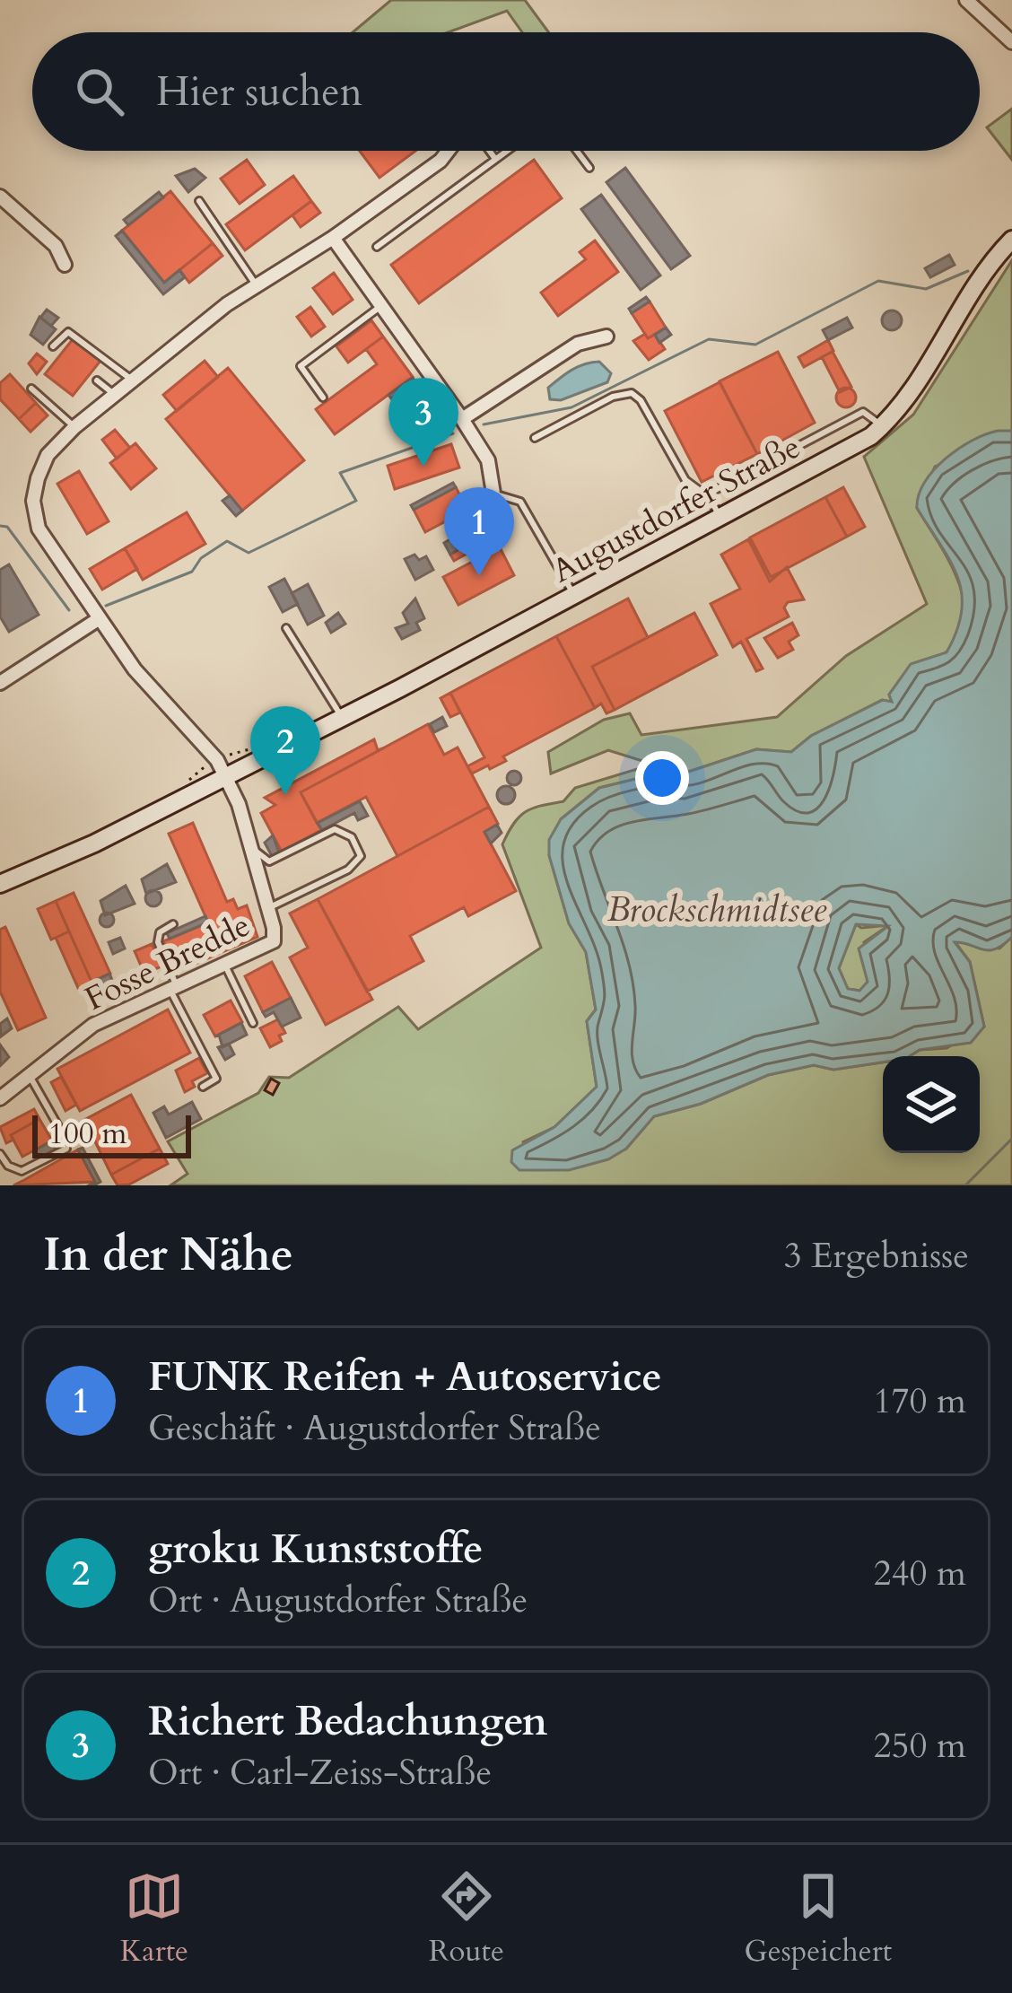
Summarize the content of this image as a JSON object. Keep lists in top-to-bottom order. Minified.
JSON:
{"streets":{"main road":["Augustdorfer Straße"],"street":["Fosse Bredde"]},"crossings":[["Augustdorfer Straße","Fosse Bredde"]],"water":["Brockschmidtsee"],"scale_bar":"100 m","page":{"search":"Hier suchen","pins":["3","1","2"],"scale":"100 m","heading":["In der Nähe","3 Ergebnisse"],"list":[{"mark":"1","name":"FUNK Reifen + Autoservice","note":"Geschäft · Augustdorfer Straße","value":"170 m"},{"mark":"2","name":"groku Kunststoffe","note":"Ort · Augustdorfer Straße","value":"240 m"},{"mark":"3","name":"Richert Bedachungen","note":"Ort · Carl-Zeiss-Straße","value":"250 m"}],"nav":["Karte","Route","Gespeichert"]}}
